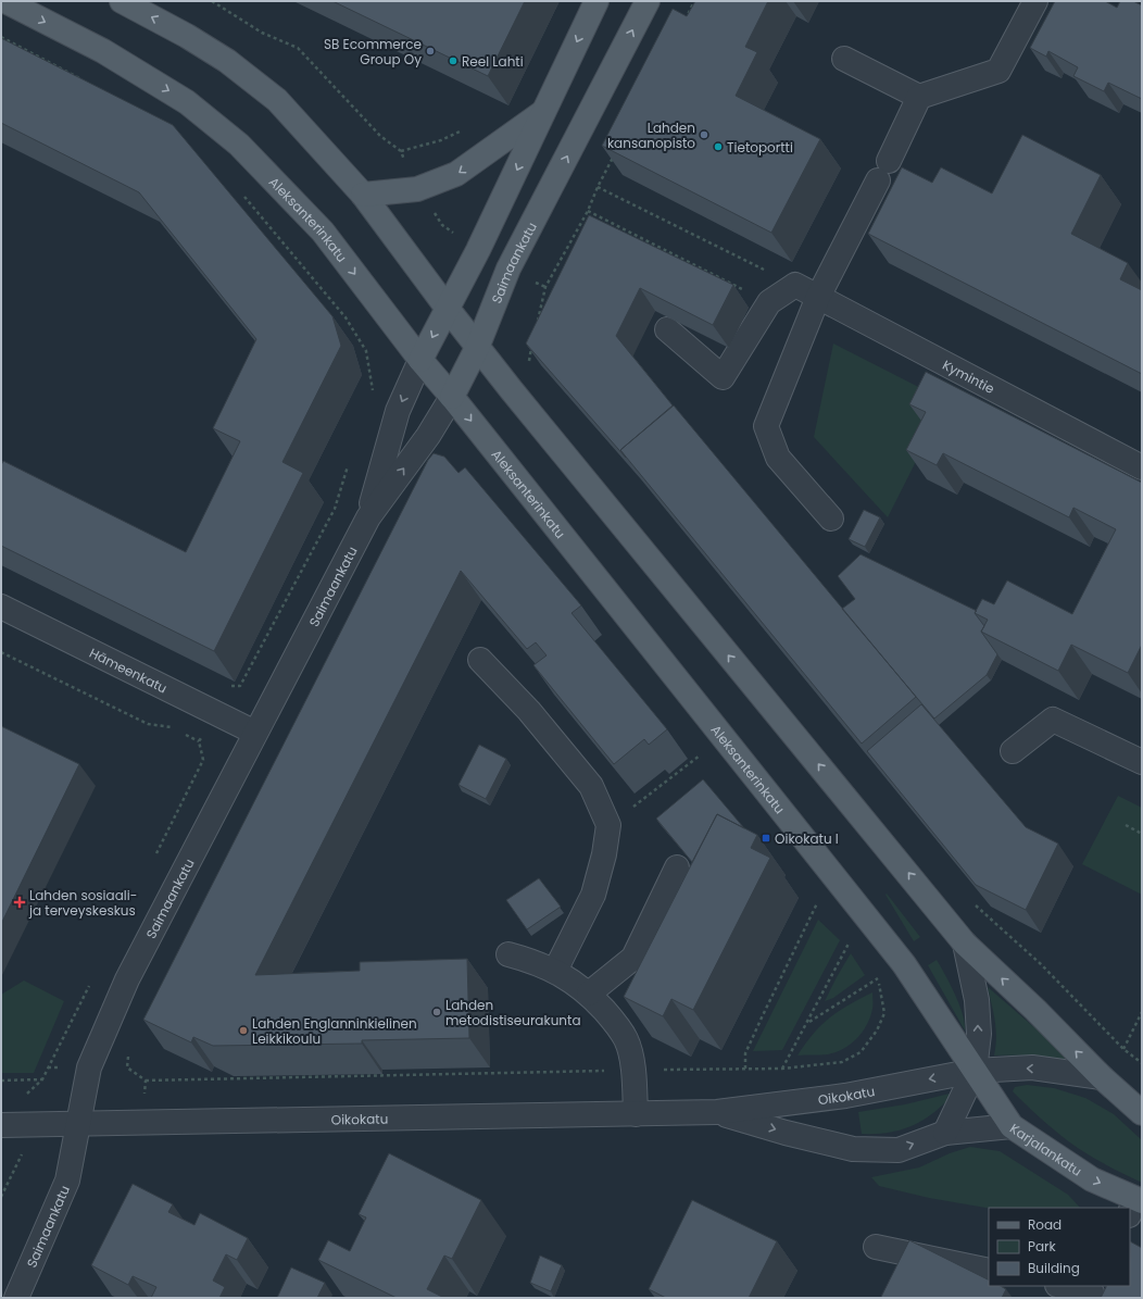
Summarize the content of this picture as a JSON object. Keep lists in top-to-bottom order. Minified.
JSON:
{"streets":{"main road":["Aleksanterinkatu","Saimaankatu","Karjalankatu"],"street":["Kymintie","Hämeenkatu","Oikokatu"]},"crossings":[["Aleksanterinkatu","Saimaankatu"],["Aleksanterinkatu","Oikokatu"],["Aleksanterinkatu","Karjalankatu"],["Saimaankatu","Hämeenkatu"],["Saimaankatu","Oikokatu"],["Oikokatu","Karjalankatu"]],"places":{"other":["SB Ecommerce Group Oy","Reel Lahti","Lahden kansanopisto","Tietoportti","Lahden metodistiseurakunta","Lahden Englanninkielinen Leikkikoulu"],"transit":["Oikokatu I"],"health":["Lahden sosiaali- ja terveyskeskus"]},"legend":["Road","Park","Building"]}
